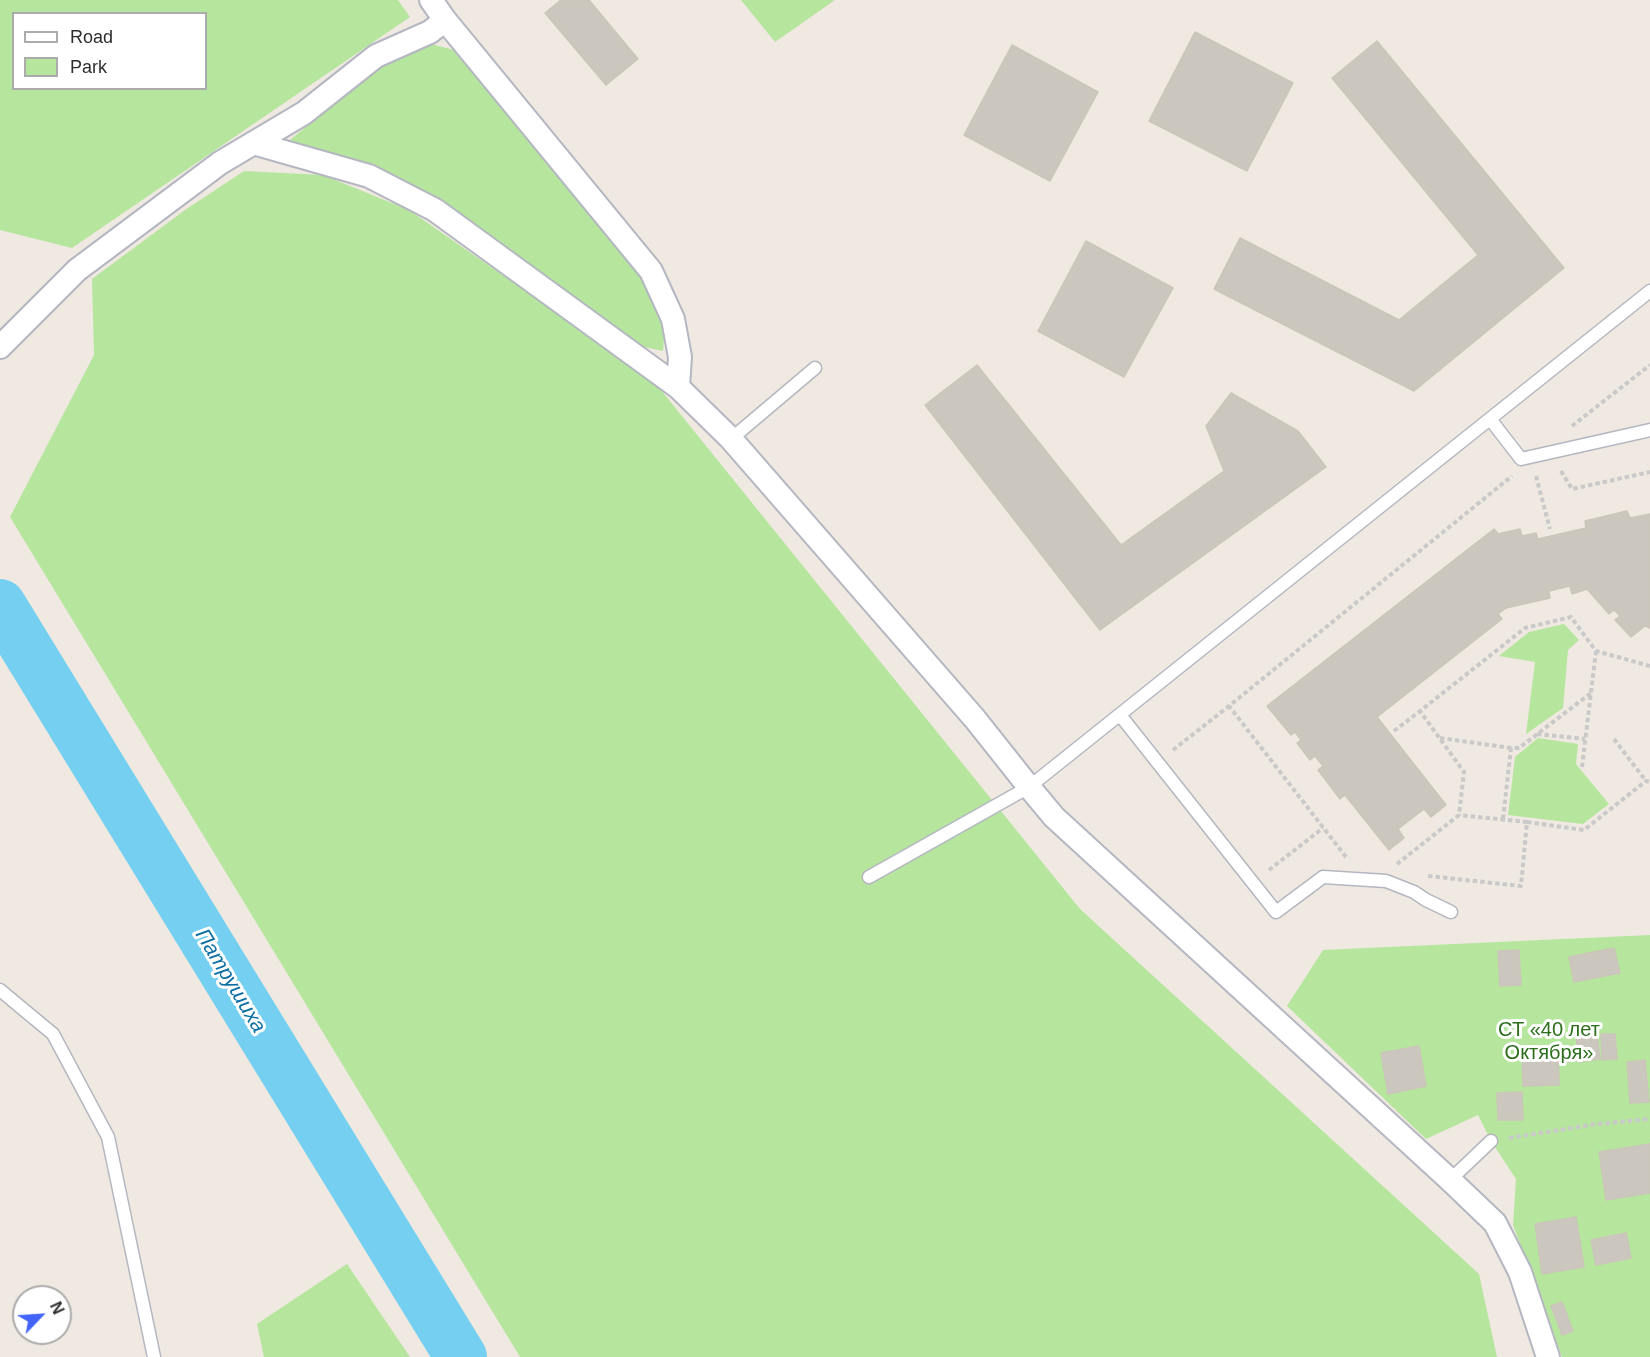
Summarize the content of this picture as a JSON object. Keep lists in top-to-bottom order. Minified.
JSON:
{"water":["Патрушиха"],"parks":["СТ «40 лет Октября»"],"legend":["Road","Park"],"north":"top right"}
